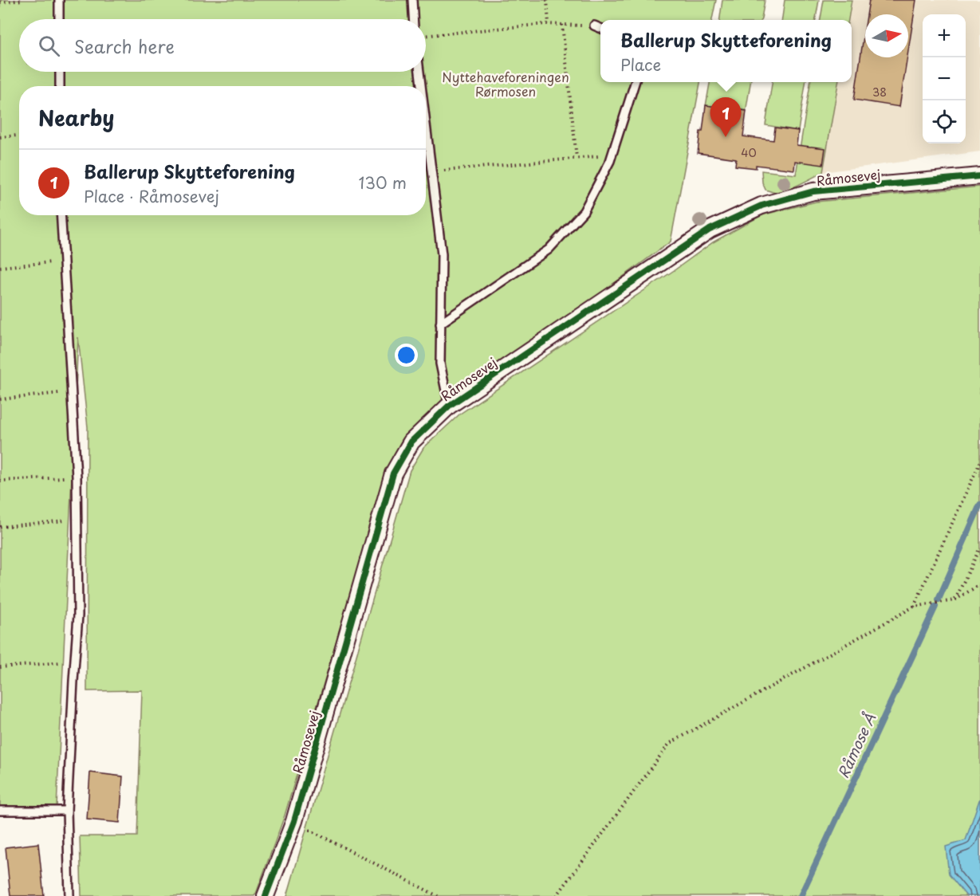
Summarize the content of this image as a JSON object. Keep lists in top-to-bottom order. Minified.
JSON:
{"streets":{"street":["Råmosevej"]},"water":["Råmose Å"],"parks":["Nyttehaveforeningen Rørmosen"],"house_numbers":["38","40"],"north":"right","page":{"map_buttons":["+","−"],"search":"Search here","popup":["Ballerup Skytteforening","Place"],"heading":"Nearby","pins":"1","list":[{"mark":"1","name":"Ballerup Skytteforening","note":"Place · Råmosevej","value":"130 m"}]}}
